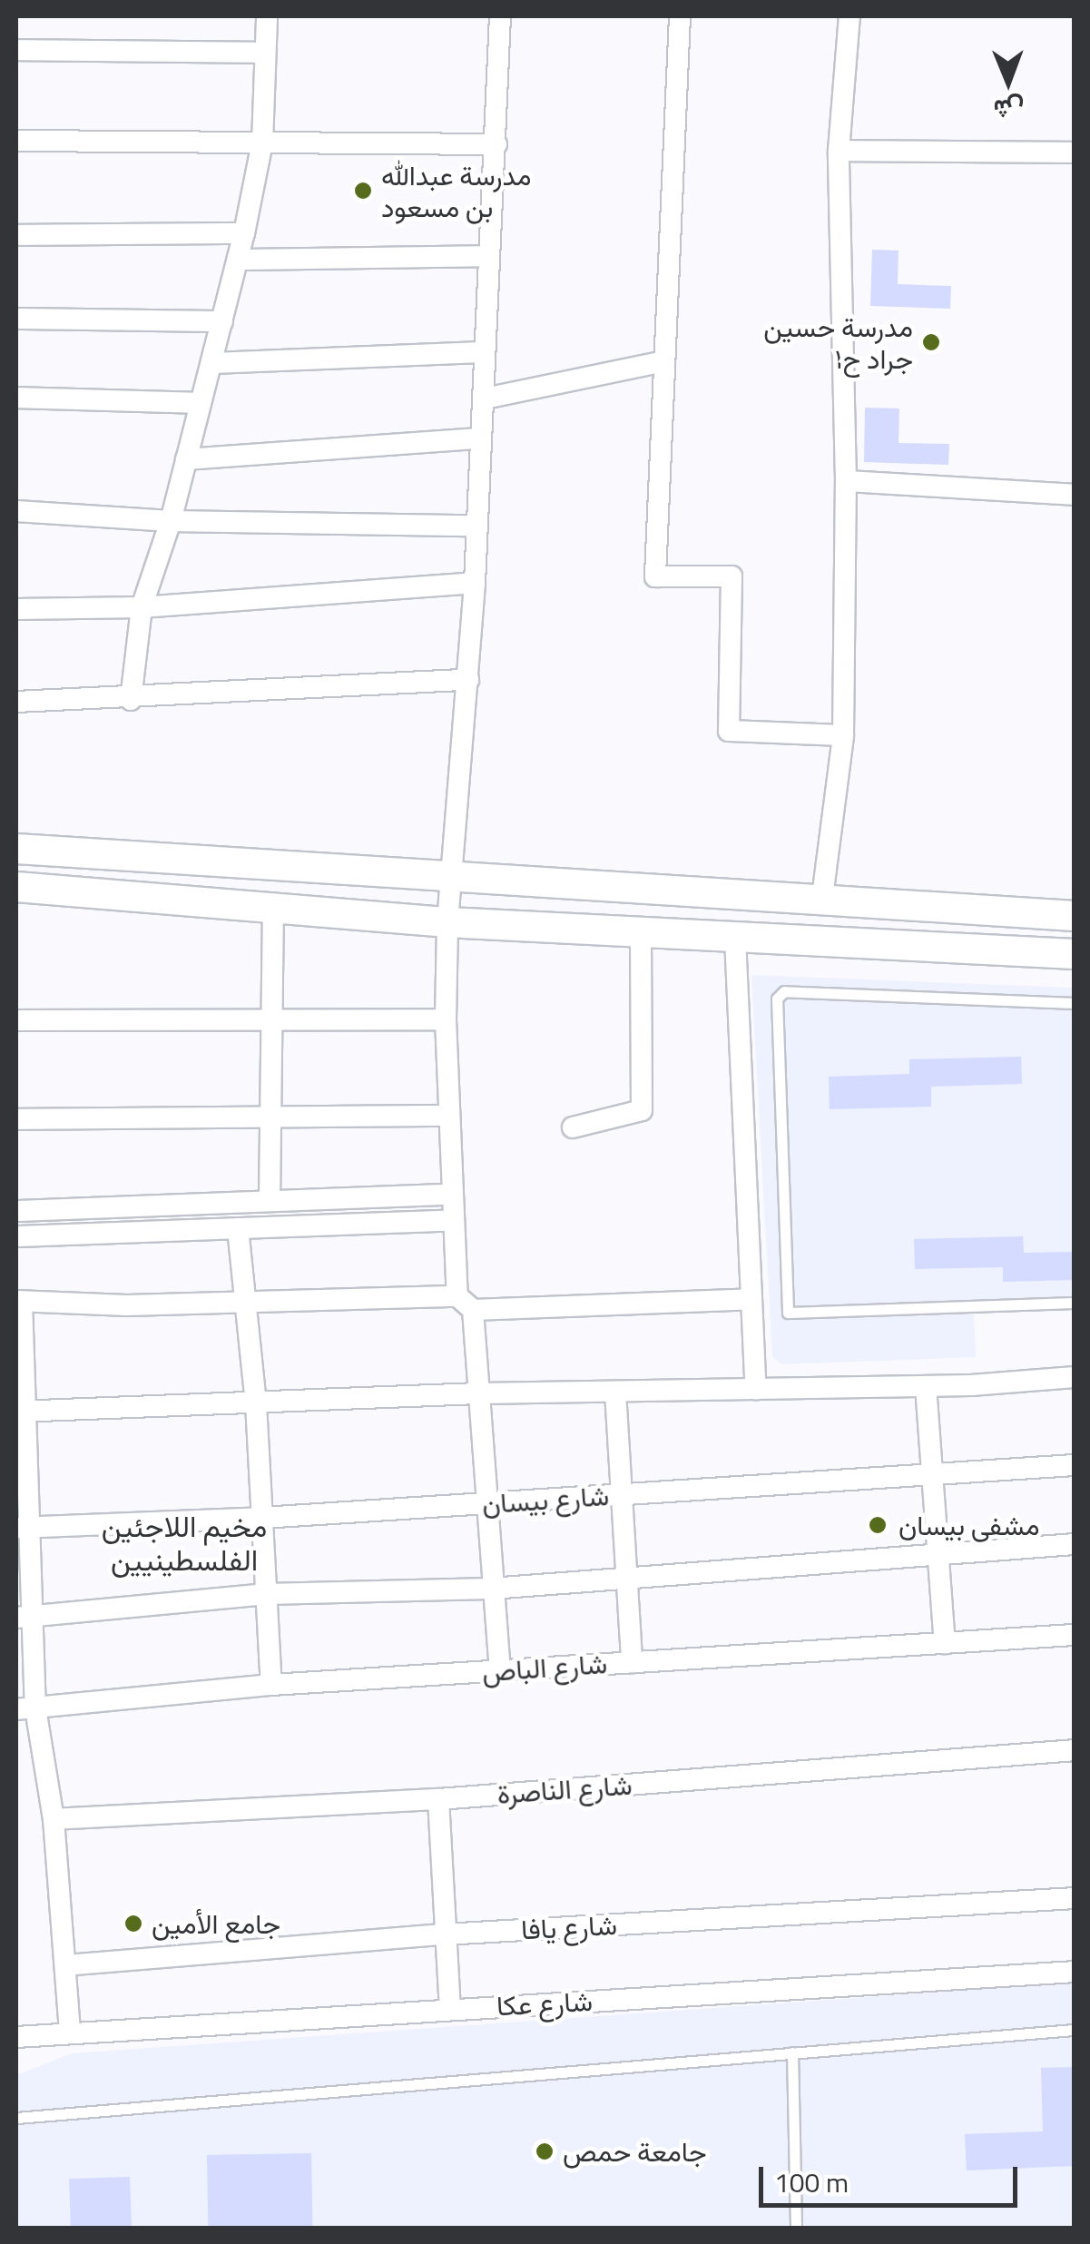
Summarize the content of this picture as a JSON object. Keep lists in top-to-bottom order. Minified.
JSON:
{"streets":{"street":["شارع بيسان","شارع الباص","شارع الناصرة","شارع يافا","شارع عكا"]},"districts":["مخيم اللاجئين الفلسطينيين"],"places":["مدرسة عبدالله بن مسعود","مدرسة حسين جراد ح١","مشفى بيسان","جامع الأمين","جامعة حمص"],"scale_bar":"100 m","north":"bottom"}
